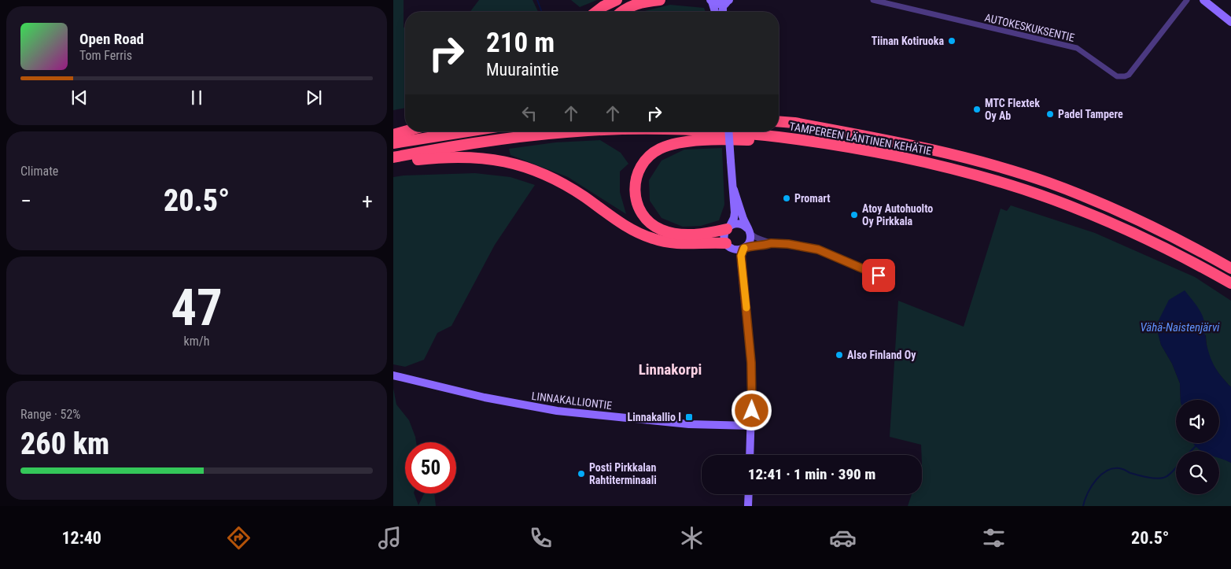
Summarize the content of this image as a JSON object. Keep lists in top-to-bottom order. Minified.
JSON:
{"streets":{"highway":["TAMPEREEN LÄNTINEN KEHÄTIE"],"main road":["LINNAKALLIONTIE"],"street":["AUTOKESKUKSENTIE"]},"districts":["Linnakorpi"],"water":["Vähä-Naistenjärvi"],"places":{"other":["Tiinan Kotiruoka","MTC Flextek Oy Ab","Padel Tampere","Promart","Atoy Autohuolto Oy Pirkkala","Also Finland Oy","Posti Pirkkalan Rahtiterminaali"],"transit":["Linnakallio I"]},"page":{"turn":["210 m","Muuraintie"],"song":["Open Road","Tom Ferris"],"tile":["Climate",["47","km/h"],["Range · 52%","260 km"]],"heat":["−","20.5°","+"],"limit":"50","trip":"12:41 · 1 min · 390 m","tabs":["12:40","20.5°"]}}
